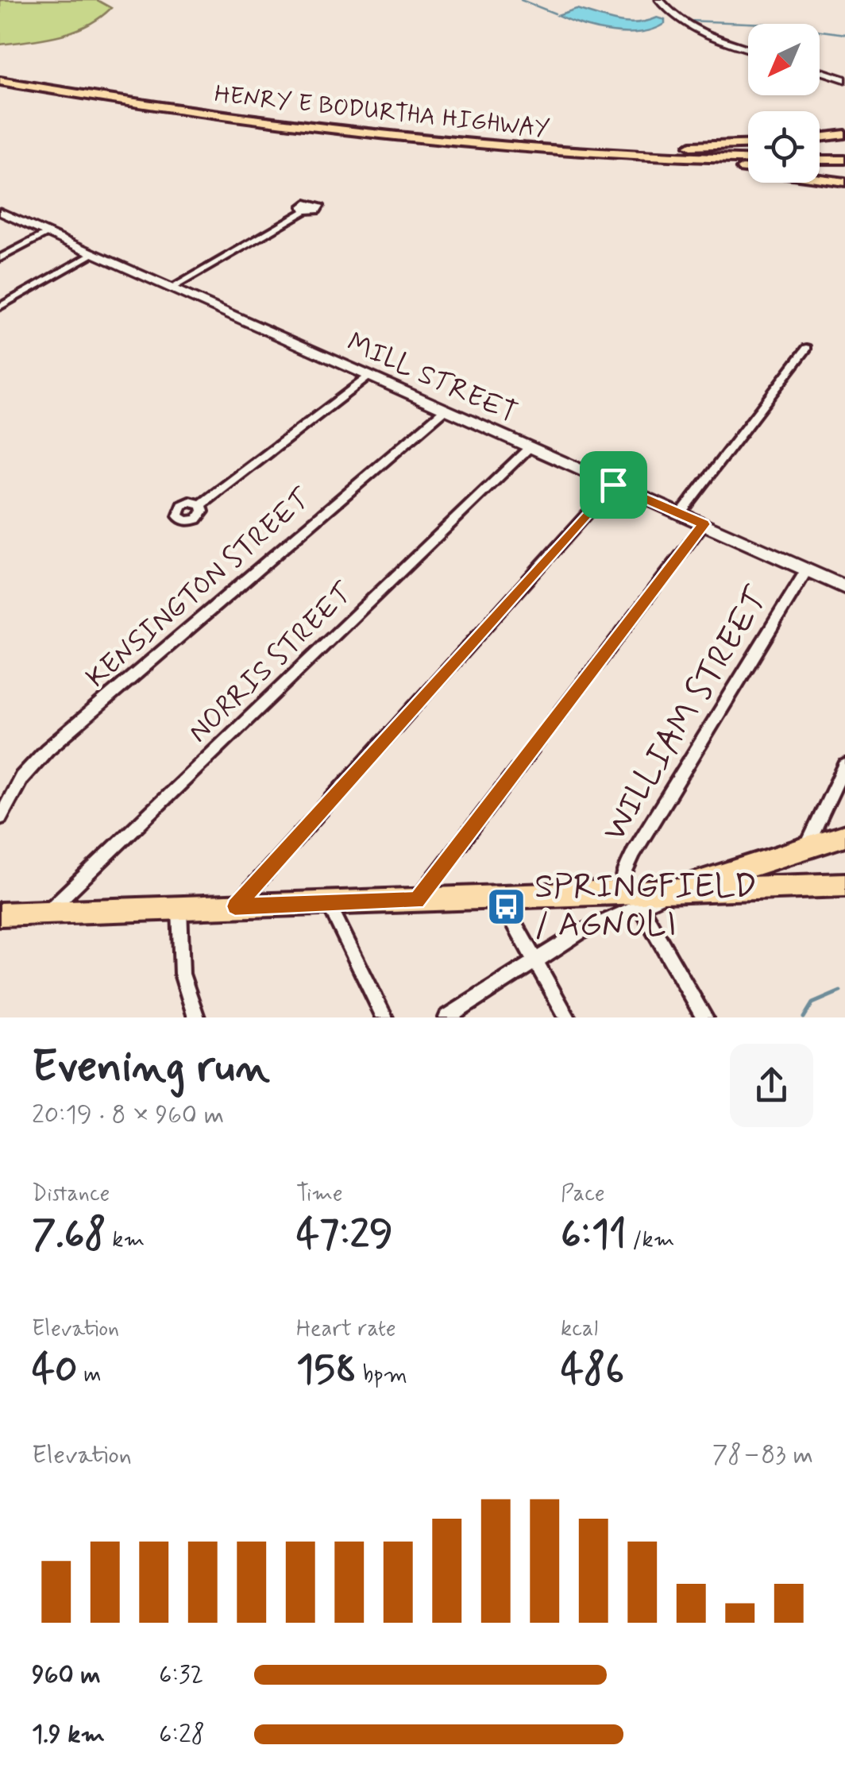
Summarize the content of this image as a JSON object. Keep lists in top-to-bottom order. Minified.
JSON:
{"streets":{"highway":["HENRY E BODURTHA HIGHWAY"],"street":["MILL STREET","KENSINGTON STREET","NORRIS STREET","WILLIAM STREET"]},"crossings":[["MILL STREET","KENSINGTON STREET"],["MILL STREET","NORRIS STREET"],["MILL STREET","WILLIAM STREET"]],"places":{"bus stop":["SPRINGFIELD / AGNOLI"]},"north":"bottom left","page":{"heading":["Evening run","20:19 · 8 × 960 m"],"stats":[["Distance","7.68 km"],["Time","47:29"],["Pace","6:11 /km"],["Elevation","40 m"],["Heart rate","158 bpm"],["kcal","486"]],"chart":["Elevation","78–83 m"],"list":[{"name":"960 m","note":"6:32"},{"name":"1.9 km","note":"6:28"}]}}
